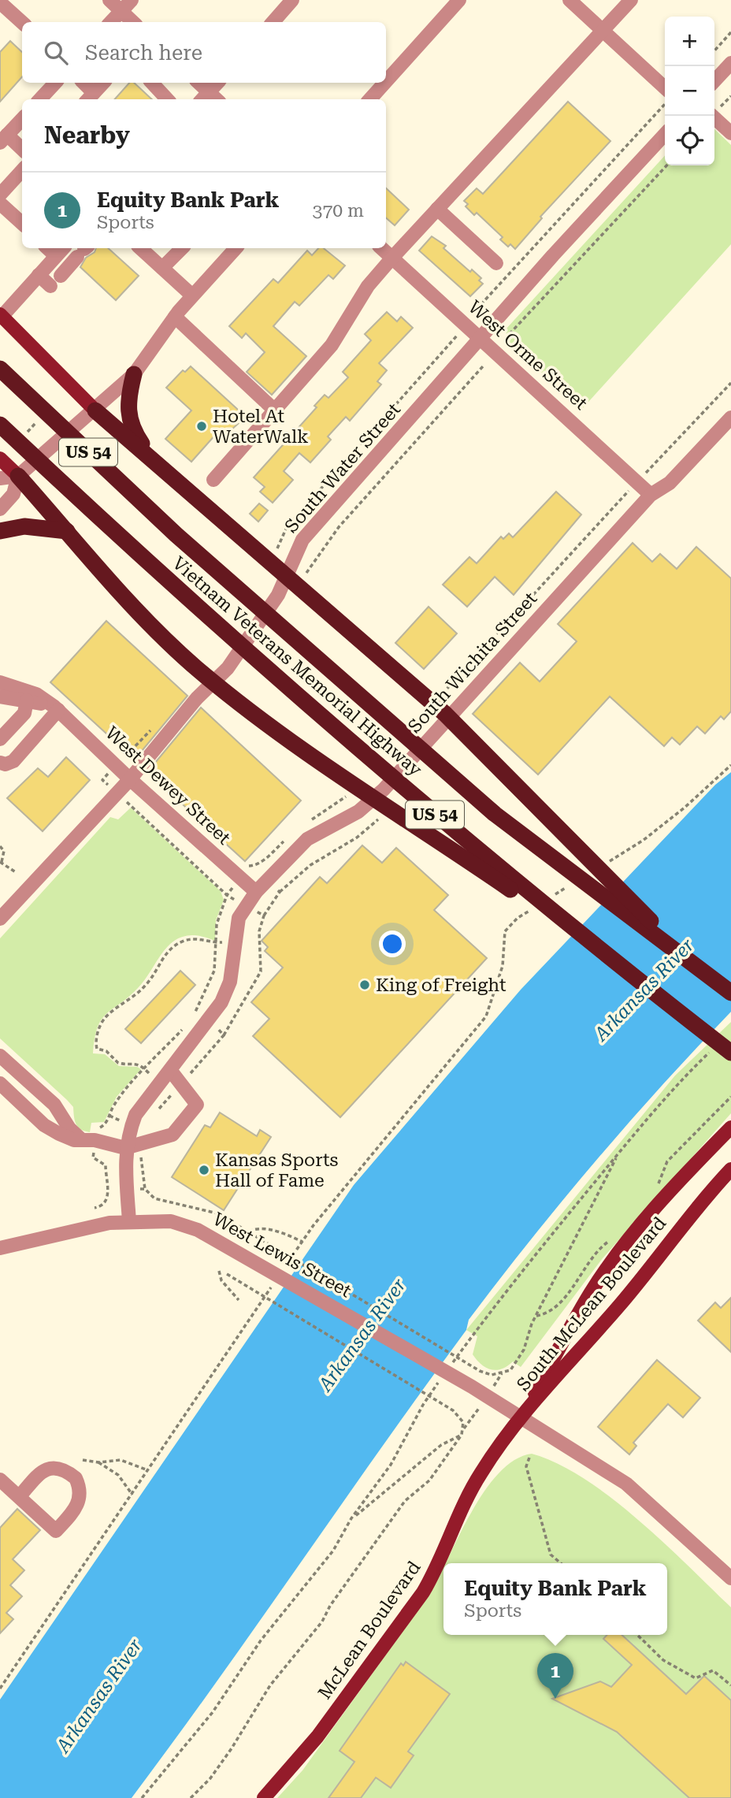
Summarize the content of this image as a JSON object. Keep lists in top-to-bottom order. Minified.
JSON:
{"streets":{"highway":["US 54","Vietnam Veterans Memorial Highway"],"main road":["South McLean Boulevard","McLean Boulevard"],"street":["West Orme Street","South Water Street","South Wichita Street","West Dewey Street","West Lewis Street"]},"crossings":[["West Orme Street","South Water Street"],["West Orme Street","South Wichita Street"],["South Water Street","West Dewey Street"],["South Wichita Street","West Dewey Street"],["South Wichita Street","West Lewis Street"],["West Lewis Street","South McLean Boulevard"],["West Lewis Street","McLean Boulevard"],["South McLean Boulevard","McLean Boulevard"]],"water":["Arkansas River"],"places":["Hotel At WaterWalk","King of Freight","Kansas Sports Hall of Fame"],"page":{"map_buttons":["+","−"],"search":"Search here","heading":"Nearby","list":[{"mark":"1","name":"Equity Bank Park","note":"Sports","value":"370 m"}],"popup":["Equity Bank Park","Sports"],"pins":"1"}}
